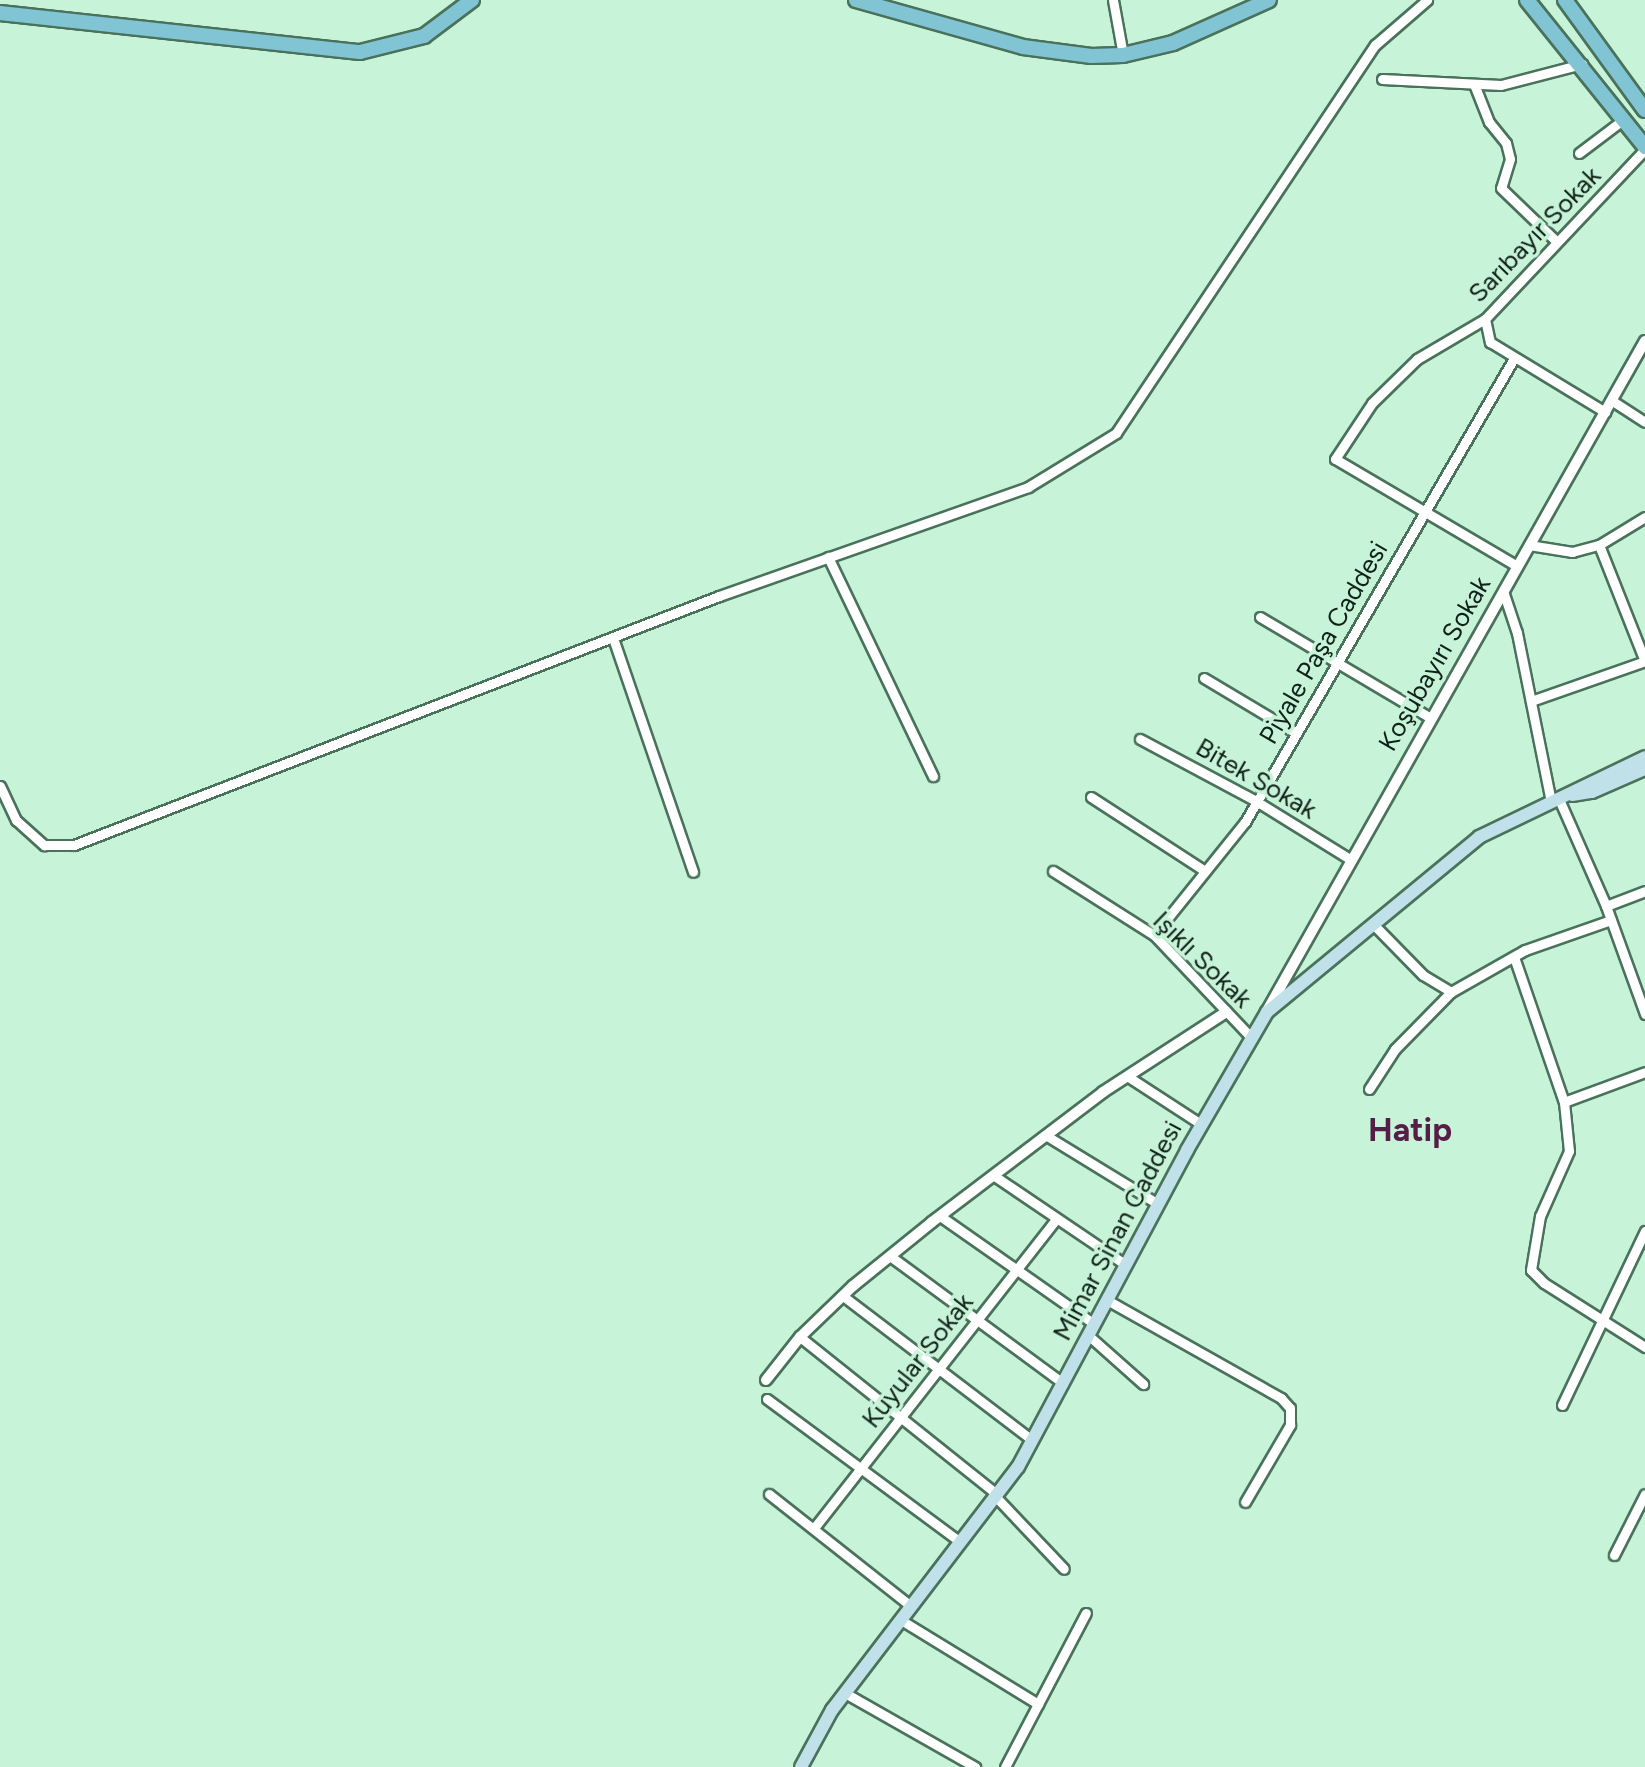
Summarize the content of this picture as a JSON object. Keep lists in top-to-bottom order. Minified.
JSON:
{"streets":{"main road":["Mimar Sinan Caddesi"],"street":["Sarıbayır Sokak","Piyale Paşa Caddesi","Koşubayırı Sokak","Bitek Sokak","Işıklı Sokak","Kuyular Sokak"]},"crossings":[["Sarıbayır Sokak","Piyale Paşa Caddesi"],["Piyale Paşa Caddesi","Bitek Sokak"],["Piyale Paşa Caddesi","Işıklı Sokak"],["Koşubayırı Sokak","Bitek Sokak"],["Koşubayırı Sokak","Mimar Sinan Caddesi"],["Işıklı Sokak","Mimar Sinan Caddesi"]],"districts":["Hatip"]}
